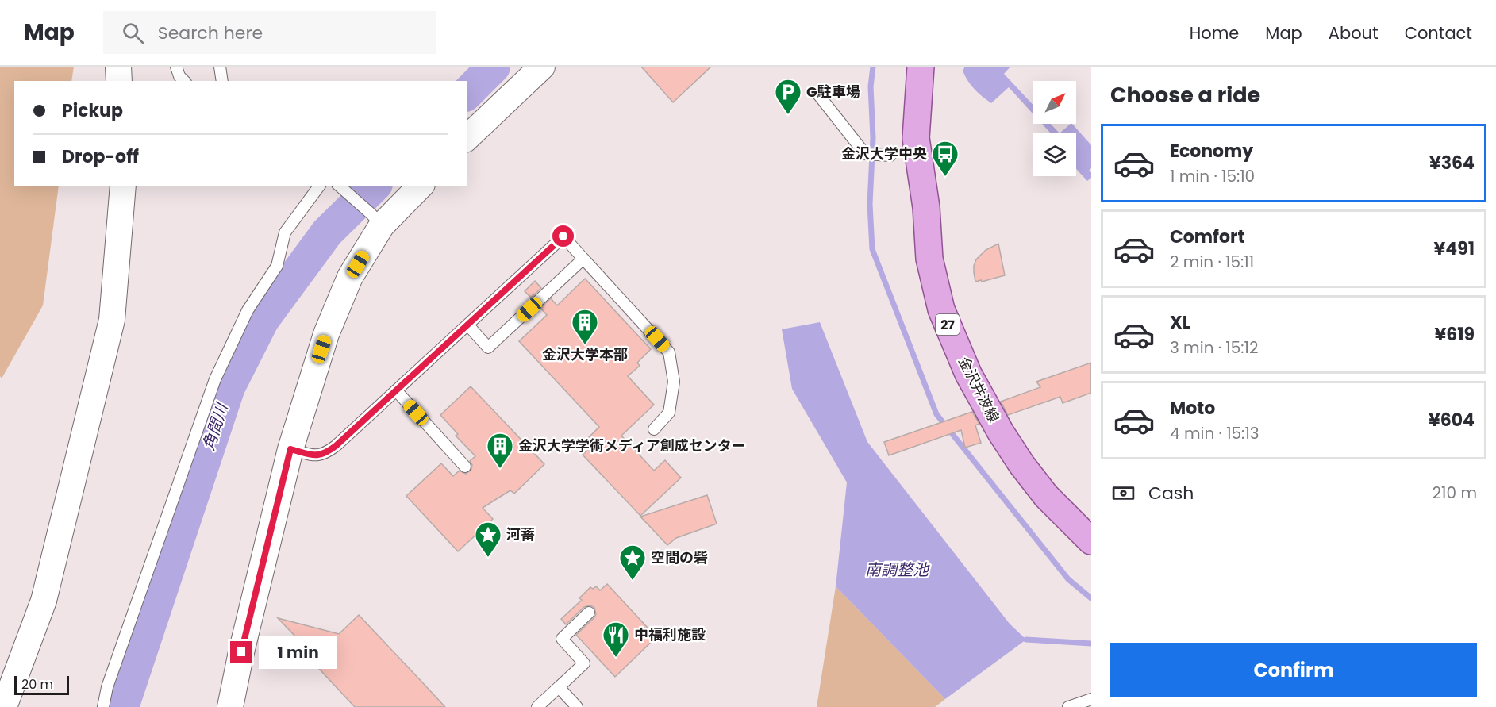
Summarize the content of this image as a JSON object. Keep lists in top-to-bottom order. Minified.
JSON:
{"streets":{"main road":["27","金沢井波線"]},"water":["角間川","南調整池"],"places":{"parking":["G駐車場"],"bus stop":["金沢大学中央"],"building":["金沢大学本部","金沢大学学術メディア創成センター"],"place":["河蓄","空間の砦"],"restaurant":["中福利施設"]},"scale_bar":"20 m","north":"top right","page":{"header":"Map","search":"Search here","nav":["Home","Map","About","Contact"],"heading":"Choose a ride","banner":["Pickup","Drop-off"],"list":[{"name":"Economy","note":"1 min · 15:10","value":"¥364"},{"name":"Comfort","note":"2 min · 15:11","value":"¥491"},{"name":"XL","note":"3 min · 15:12","value":"¥619"},{"name":"Moto","note":"4 min · 15:13","value":"¥604"}],"pay":["Cash","210 m"],"buttons":"Confirm","bubble":"1 min","scale":"20 m"}}
